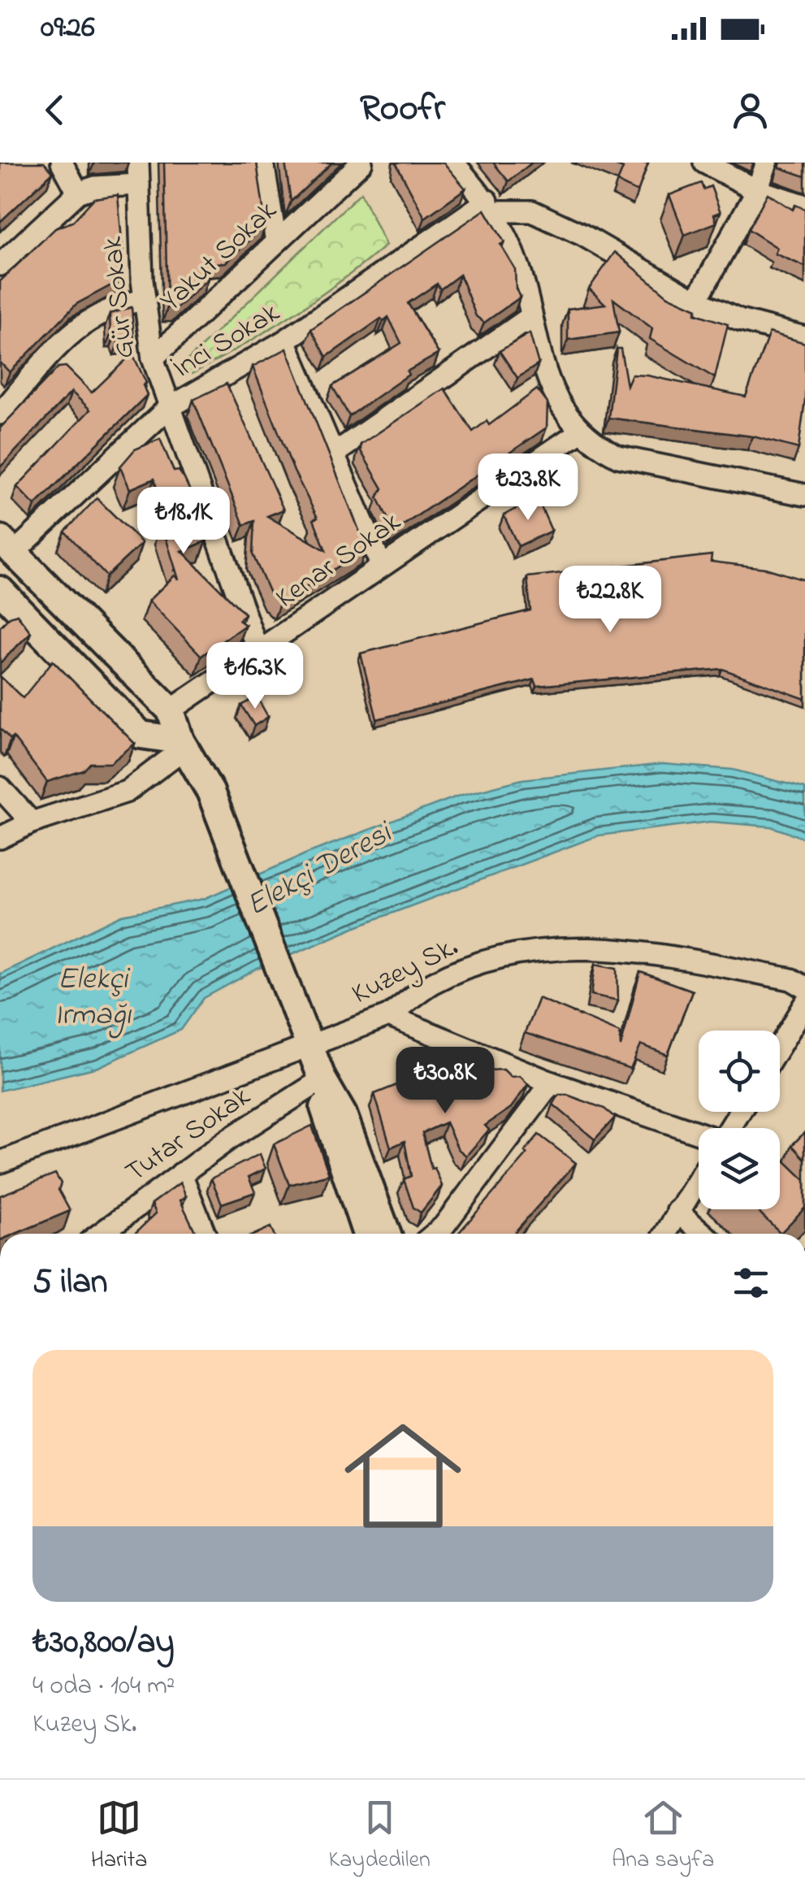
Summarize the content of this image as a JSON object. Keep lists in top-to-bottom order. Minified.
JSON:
{"streets":{"street":["Yakut Sokak","Gür Sokak","İnci Sokak","Kenar Sokak","Kuzey Sk.","Tutar Sokak"]},"crossings":[["Yakut Sokak","Gür Sokak"],["Gür Sokak","İnci Sokak"],["Gür Sokak","Kenar Sokak"]],"water":["Elekçi Deresi","Elekçi Irmağı"],"page":{"status":"09:26","header":"Roofr","price":["₺23.8K","₺18.1K","₺22.8K","₺16.3K","₺30.8K"],"heading":"5 ilan","list":[{"name":"₺30,800/ay","note":"4 oda · 104 m² · Kuzey Sk."}],"tabs":["Harita","Kaydedilen","Ana sayfa"]}}
